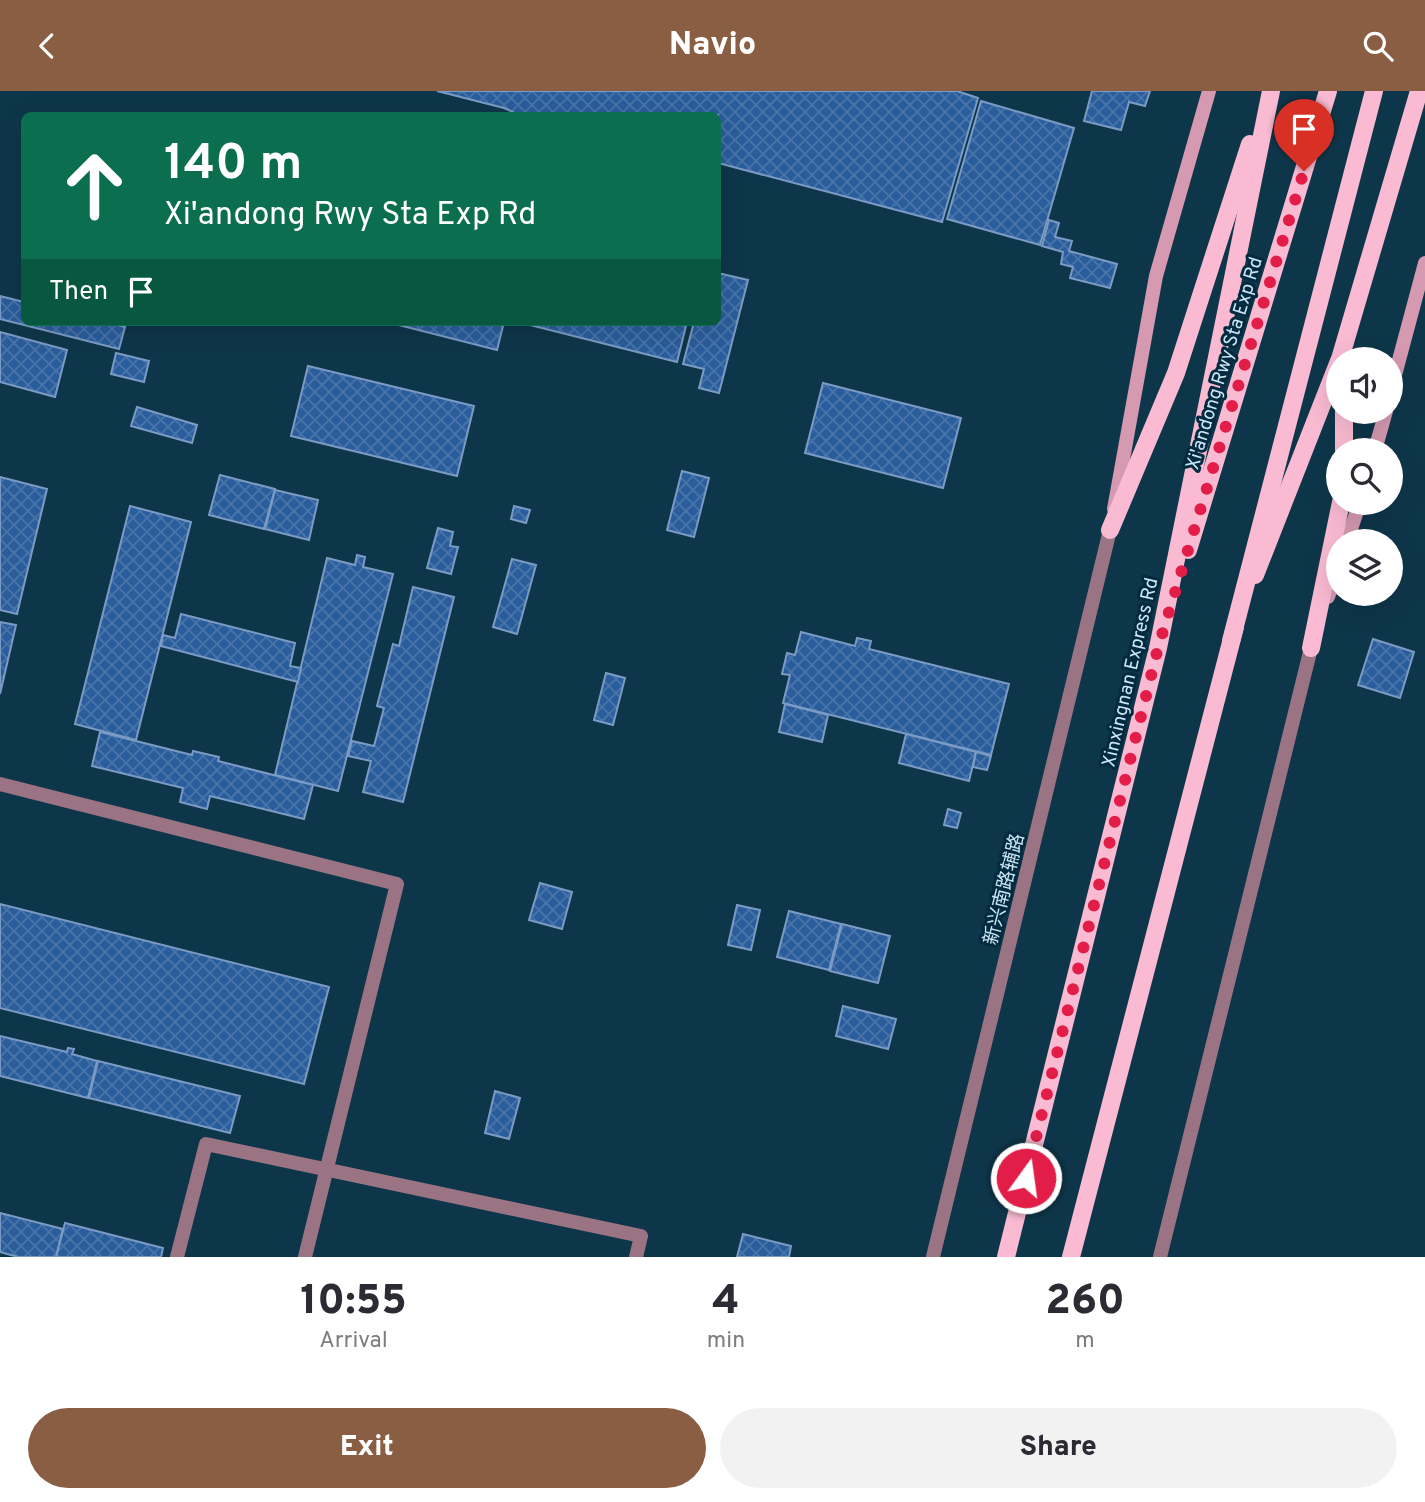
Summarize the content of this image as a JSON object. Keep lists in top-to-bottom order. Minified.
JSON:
{"streets":{"main road":["Xi'andong Rwy Sta Exp Rd","Xinxingnan Express Rd"],"street":["新兴南路辅路"]},"crossings":[["Xi'andong Rwy Sta Exp Rd","Xinxingnan Express Rd"]],"page":{"header":"Navio","turn":["140 m","Xi'andong Rwy Sta Exp Rd"],"then":"Then","eta":["10:55","Arrival","4","min","260","m"],"buttons":["Exit","Share"]}}
